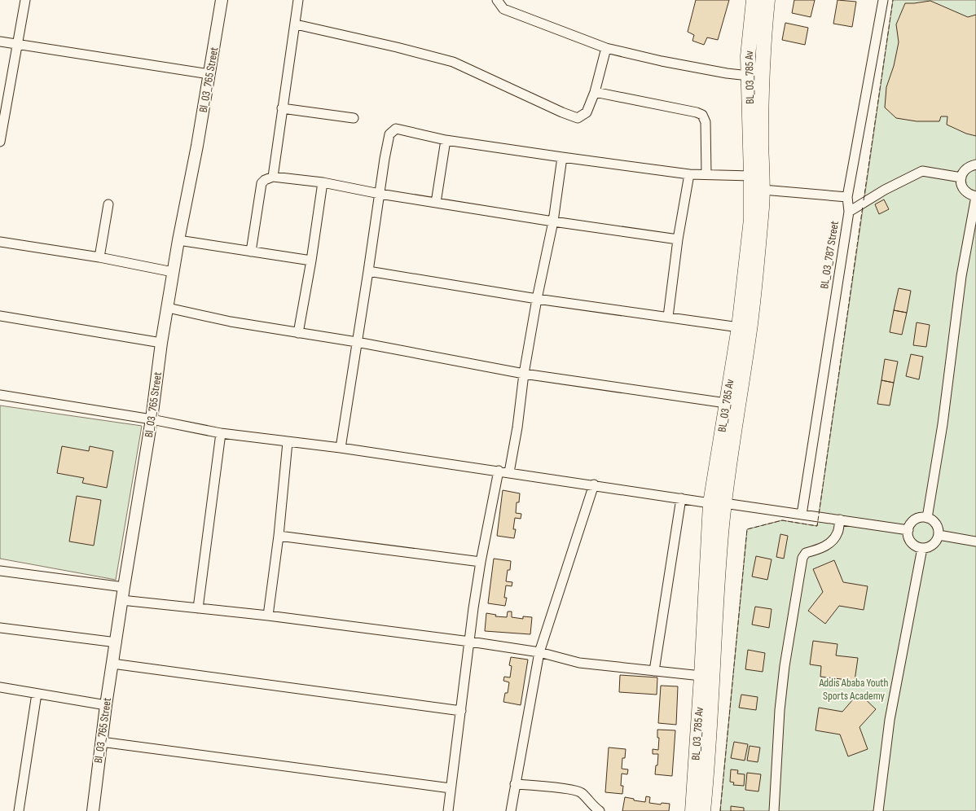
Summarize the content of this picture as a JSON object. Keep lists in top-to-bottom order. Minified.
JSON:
{"streets":{"main road":["BL_03_785 Av"],"street":["Bl_03_765 Street","BL_03_787 Street"]},"parks":["Addis Ababa Youth Sports Academy"]}
